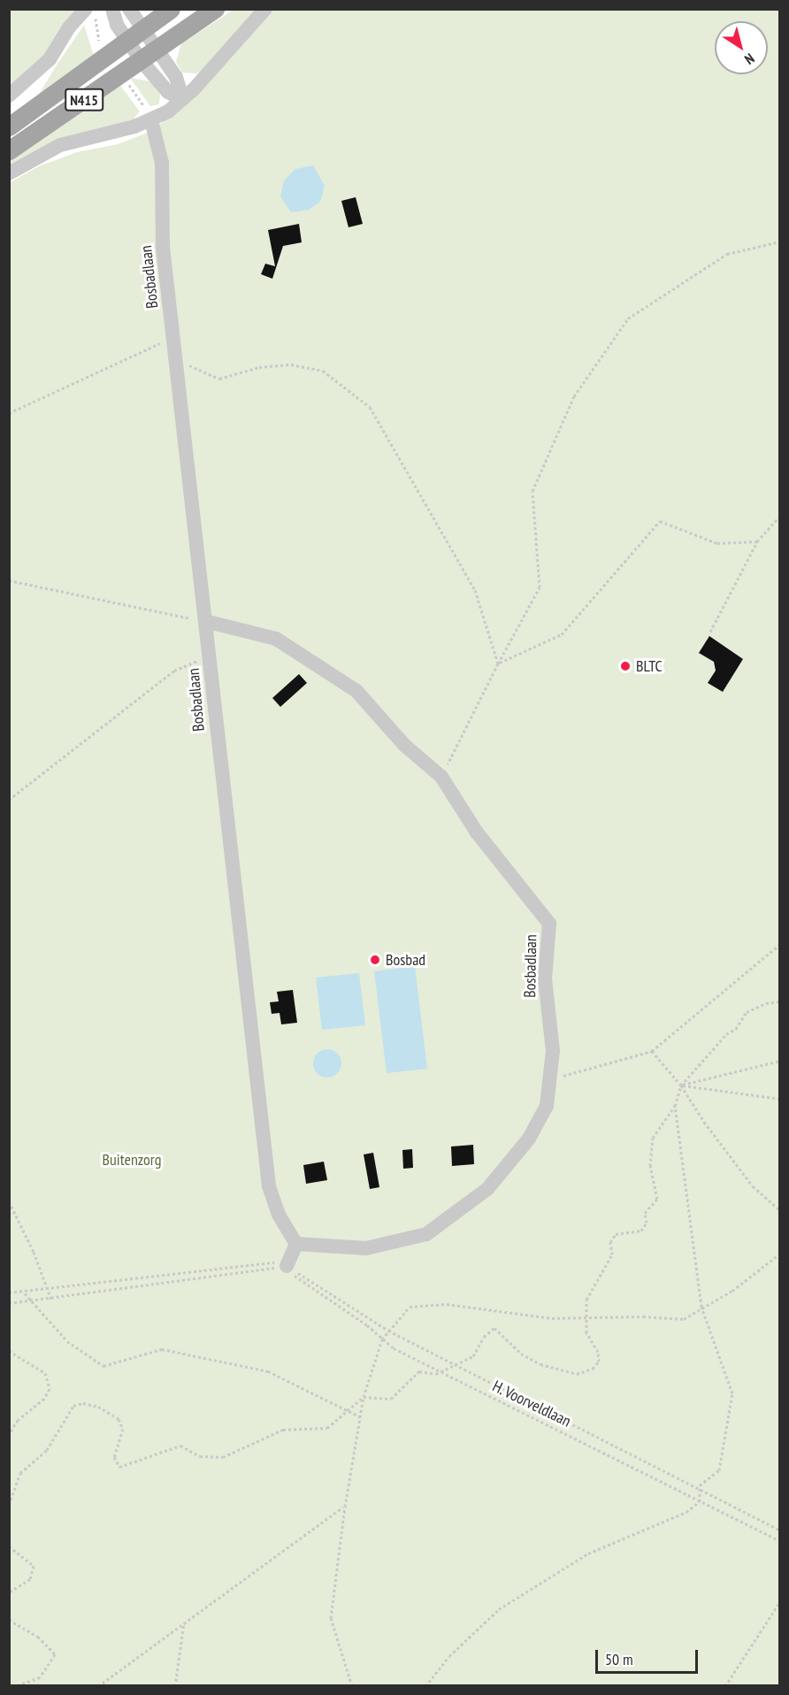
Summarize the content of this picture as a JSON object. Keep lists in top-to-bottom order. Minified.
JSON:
{"streets":{"main road":["N415"],"street":["Bosbadlaan"],"path":["H. Voorveldlaan"]},"parks":["Buitenzorg"],"places":["BLTC","Bosbad"],"scale_bar":"50 m","north":"bottom right"}
